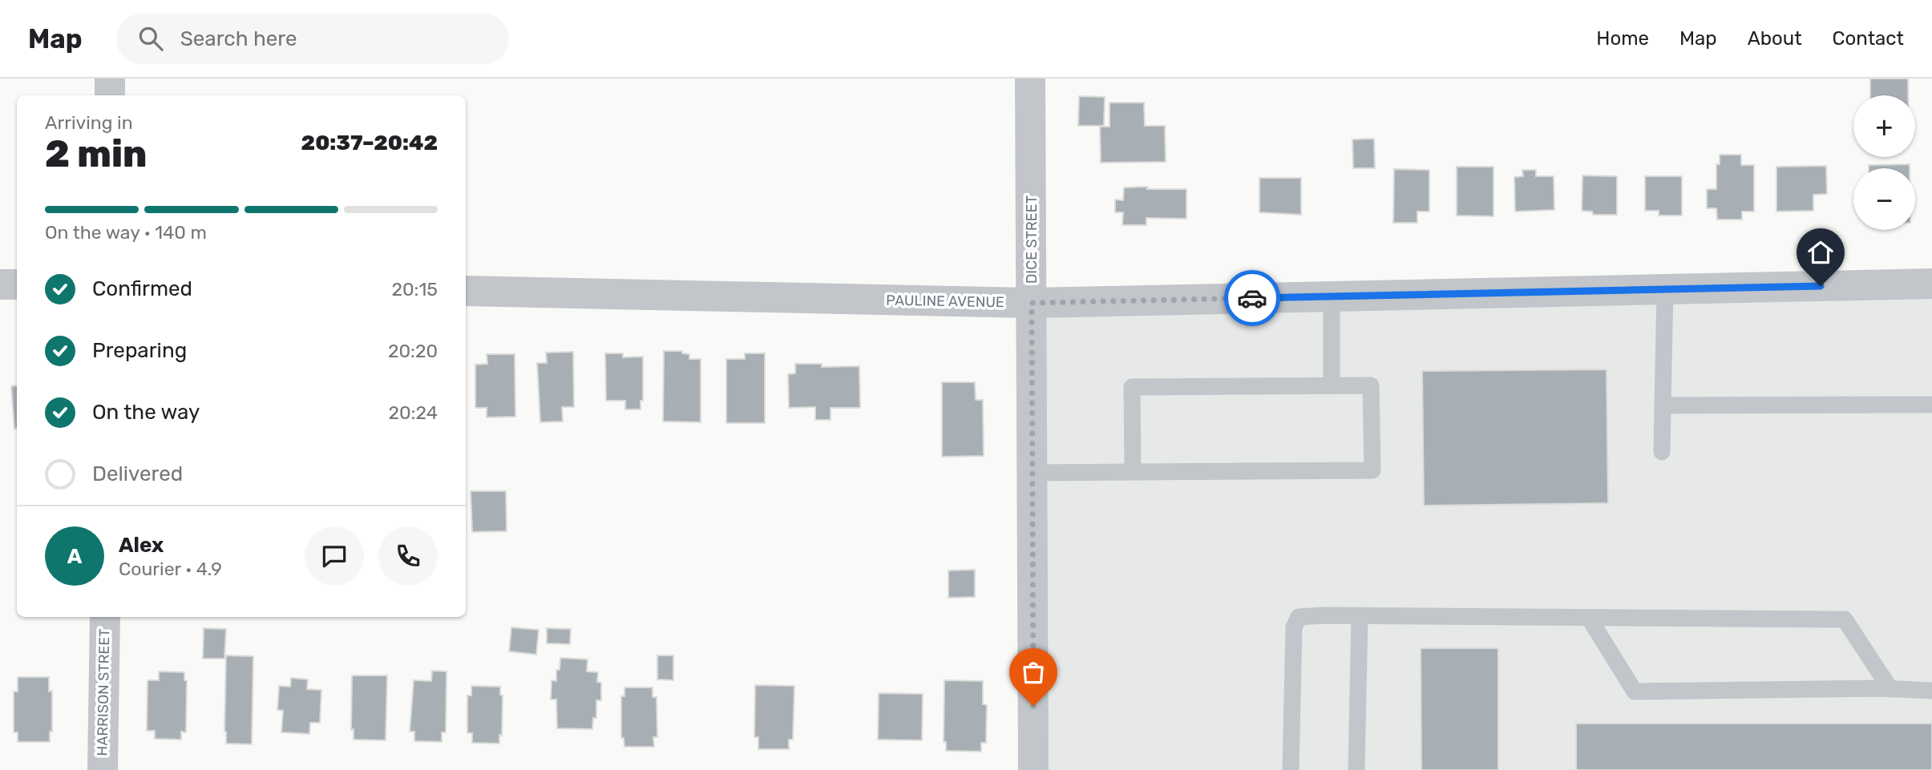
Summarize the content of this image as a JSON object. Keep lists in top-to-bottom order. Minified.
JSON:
{"streets":{"street":["DICE STREET","PAULINE AVENUE","HARRISON STREET"]},"crossings":[["DICE STREET","PAULINE AVENUE"]],"page":{"header":"Map","search":"Search here","nav":["Home","Map","About","Contact"],"map_buttons":["+","−"],"heading":["2 min","Arriving in","20:37–20:42"],"panel":["Alex","Courier · 4.9"],"bar":"On the way · 140 m","list":[["Confirmed","20:15"],["Preparing","20:20"],["On the way","20:24"],"Delivered"],"round":"A"}}
